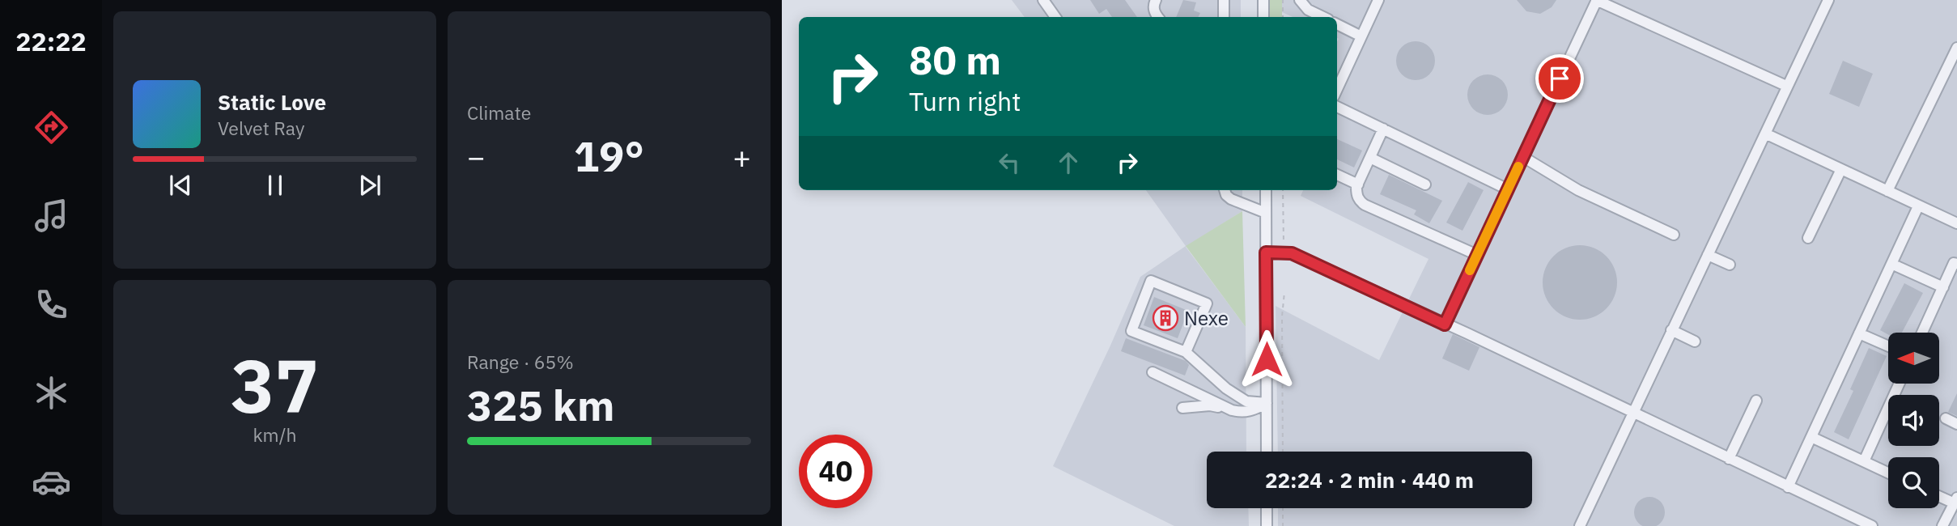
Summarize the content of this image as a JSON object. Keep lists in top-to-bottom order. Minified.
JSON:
{"places":{"building":["Nexe"]},"north":"left","page":{"tabs":"22:22","tile":["Climate",["37","km/h"],["Range · 65%","325 km"]],"turn":["80 m","Turn right"],"song":["Static Love","Velvet Ray"],"heat":["−","19°","+"],"limit":"40","trip":"22:24 · 2 min · 440 m"}}
